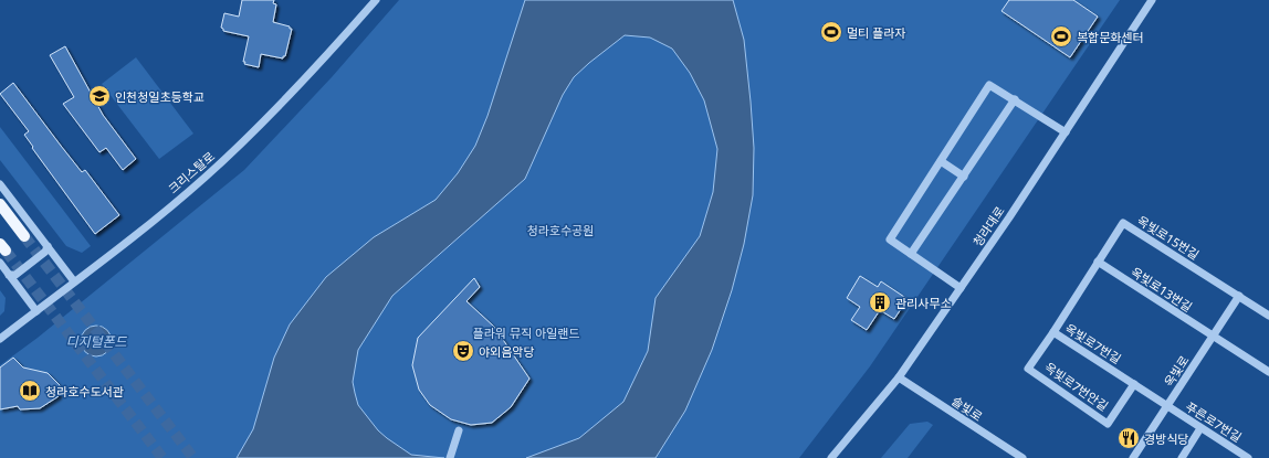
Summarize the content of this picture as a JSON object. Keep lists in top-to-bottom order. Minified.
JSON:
{"streets":{"street":["크리스탈로","청라대로","옥빛로15번길","옥빛로13번길","옥빛로7번길","옥빛로","옥빛로7번안길","솔빛로","푸른로7번길"]},"crossings":[["청라대로","솔빛로"],["옥빛로15번길","옥빛로13번길"],["옥빛로15번길","옥빛로7번길"],["옥빛로15번길","옥빛로"],["옥빛로13번길","옥빛로7번길"],["옥빛로13번길","옥빛로"],["옥빛로7번길","옥빛로"],["옥빛로7번길","옥빛로7번안길"],["옥빛로7번길","푸른로7번길"],["옥빛로","푸른로7번길"]],"water":["디지털폰드"],"parks":["청라호수공원","플라워 뮤직 아일랜드"],"places":{"sports":["멀티 플라자","복합문화센터"],"school or university":["인천청일초등학교"],"building":["관리사무소"],"theatre":["야외음악당"],"library":["청라호수도서관"],"restaurant":["경방식당"]}}
